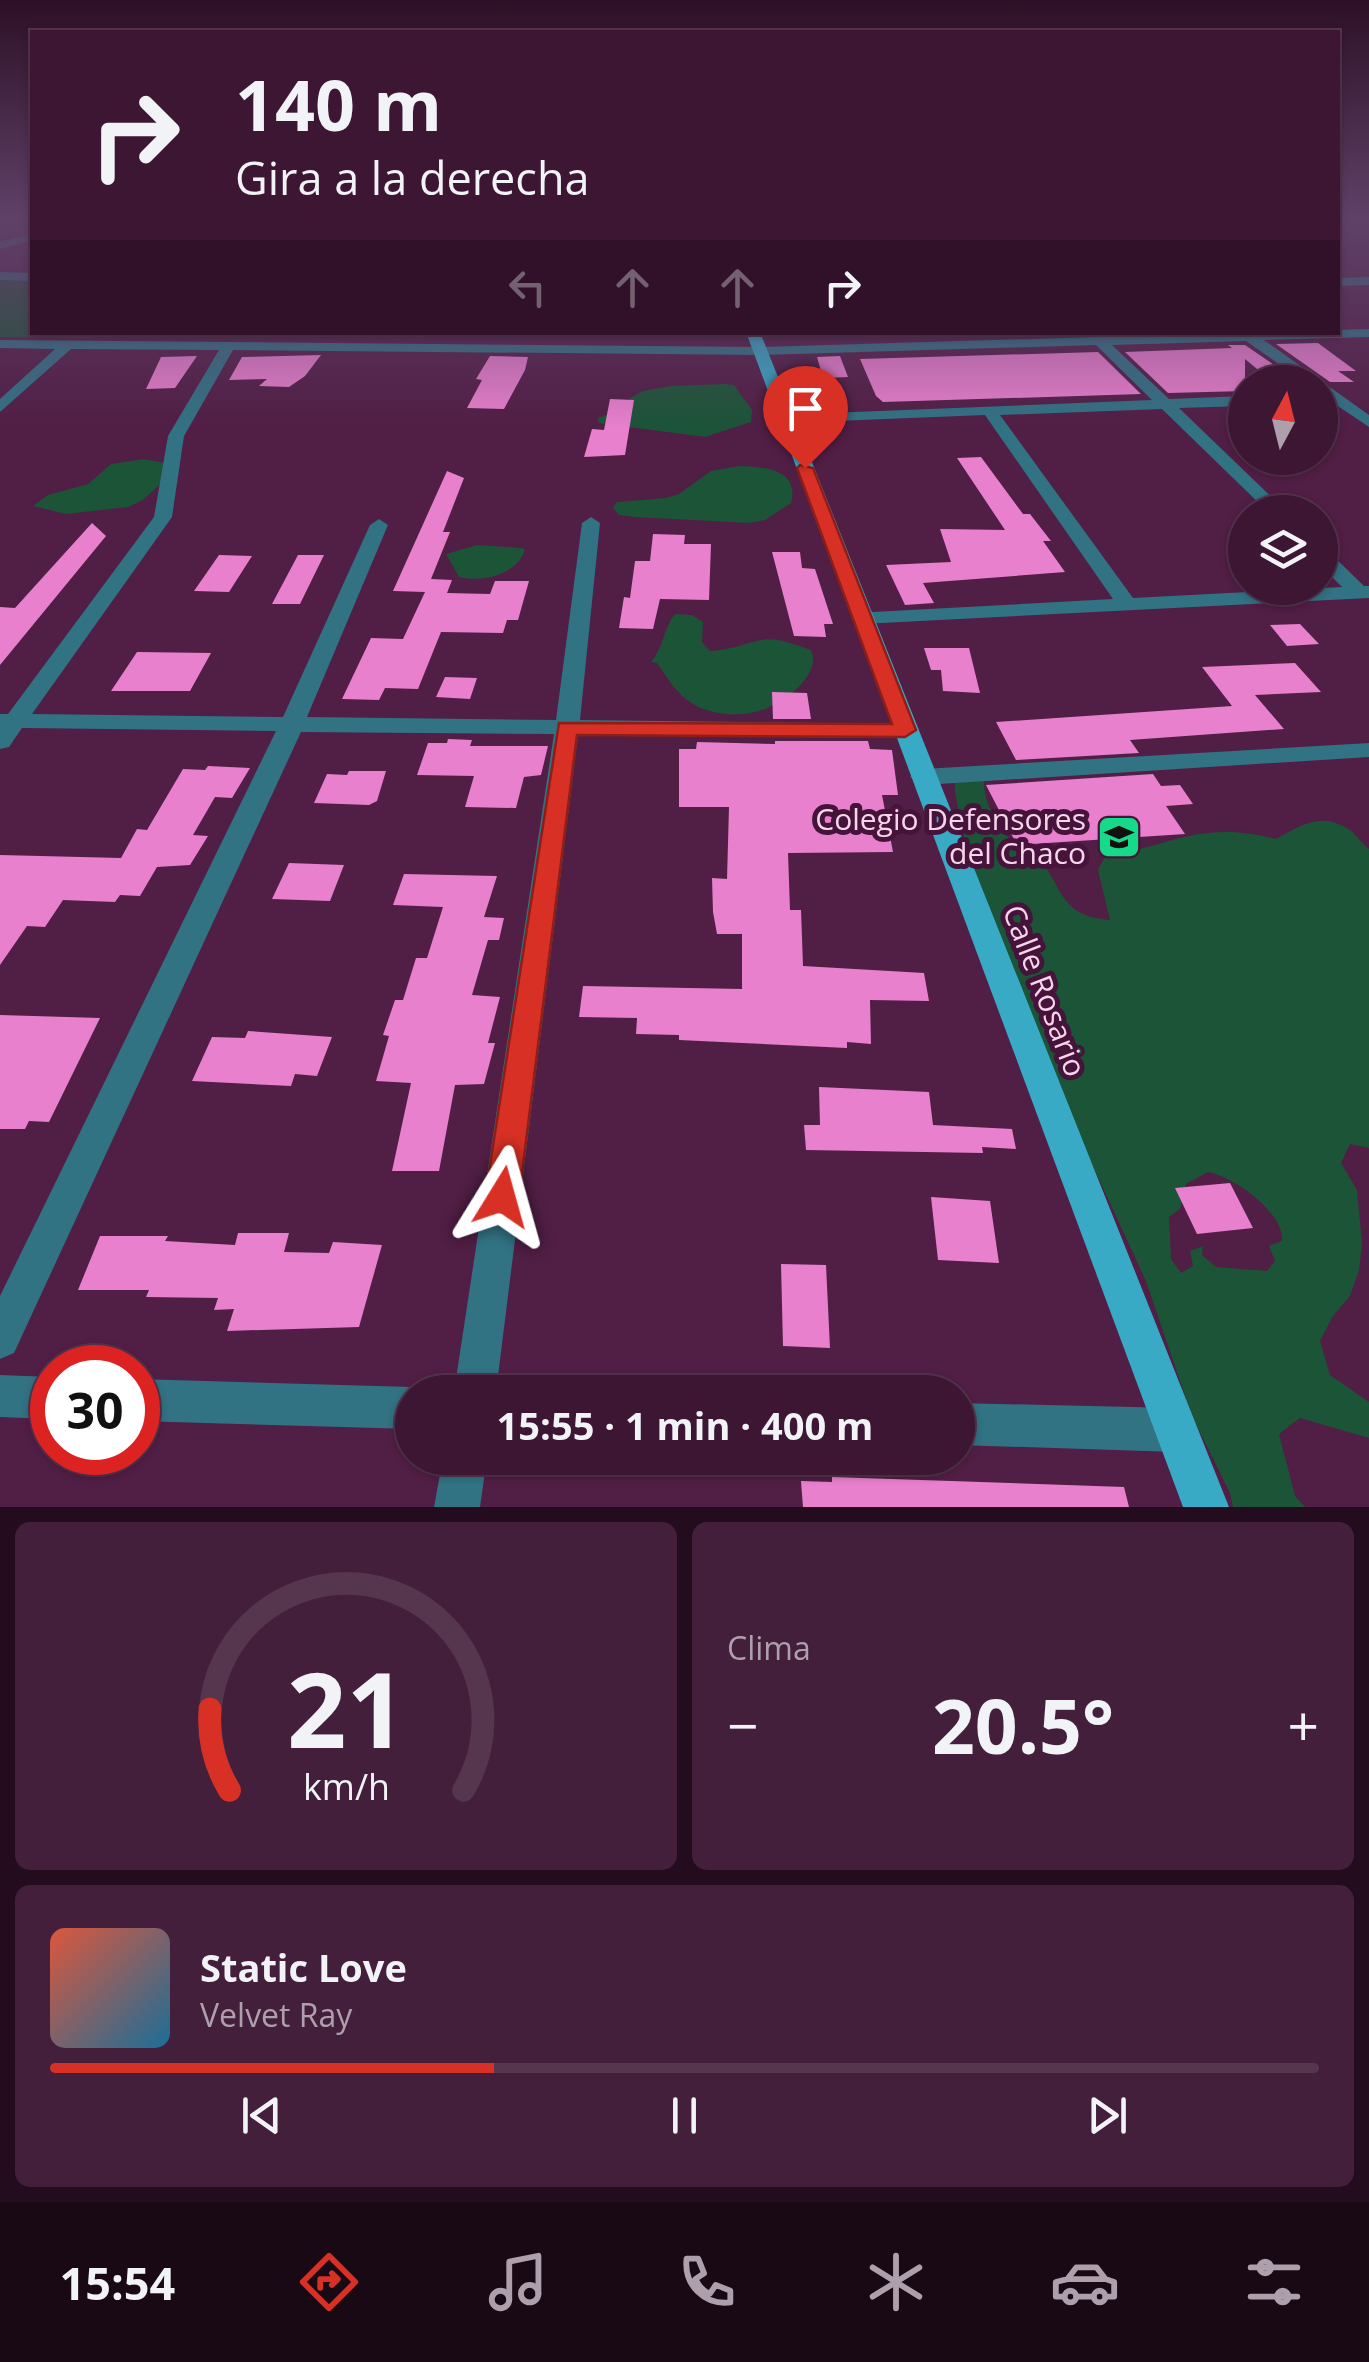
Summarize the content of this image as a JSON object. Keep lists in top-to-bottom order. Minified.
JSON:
{"streets":{"main road":["Calle Rosario"]},"places":{"school or university":["Colegio Defensores del Chaco"]},"north":"top","page":{"turn":["140 m","Gira a la derecha"],"limit":"30","trip":"15:55 · 1 min · 400 m","tile":"Clima","heat":["−","20.5°","+"],"song":["Static Love","Velvet Ray"],"tabs":"15:54","gauge":["21","km/h"]}}
